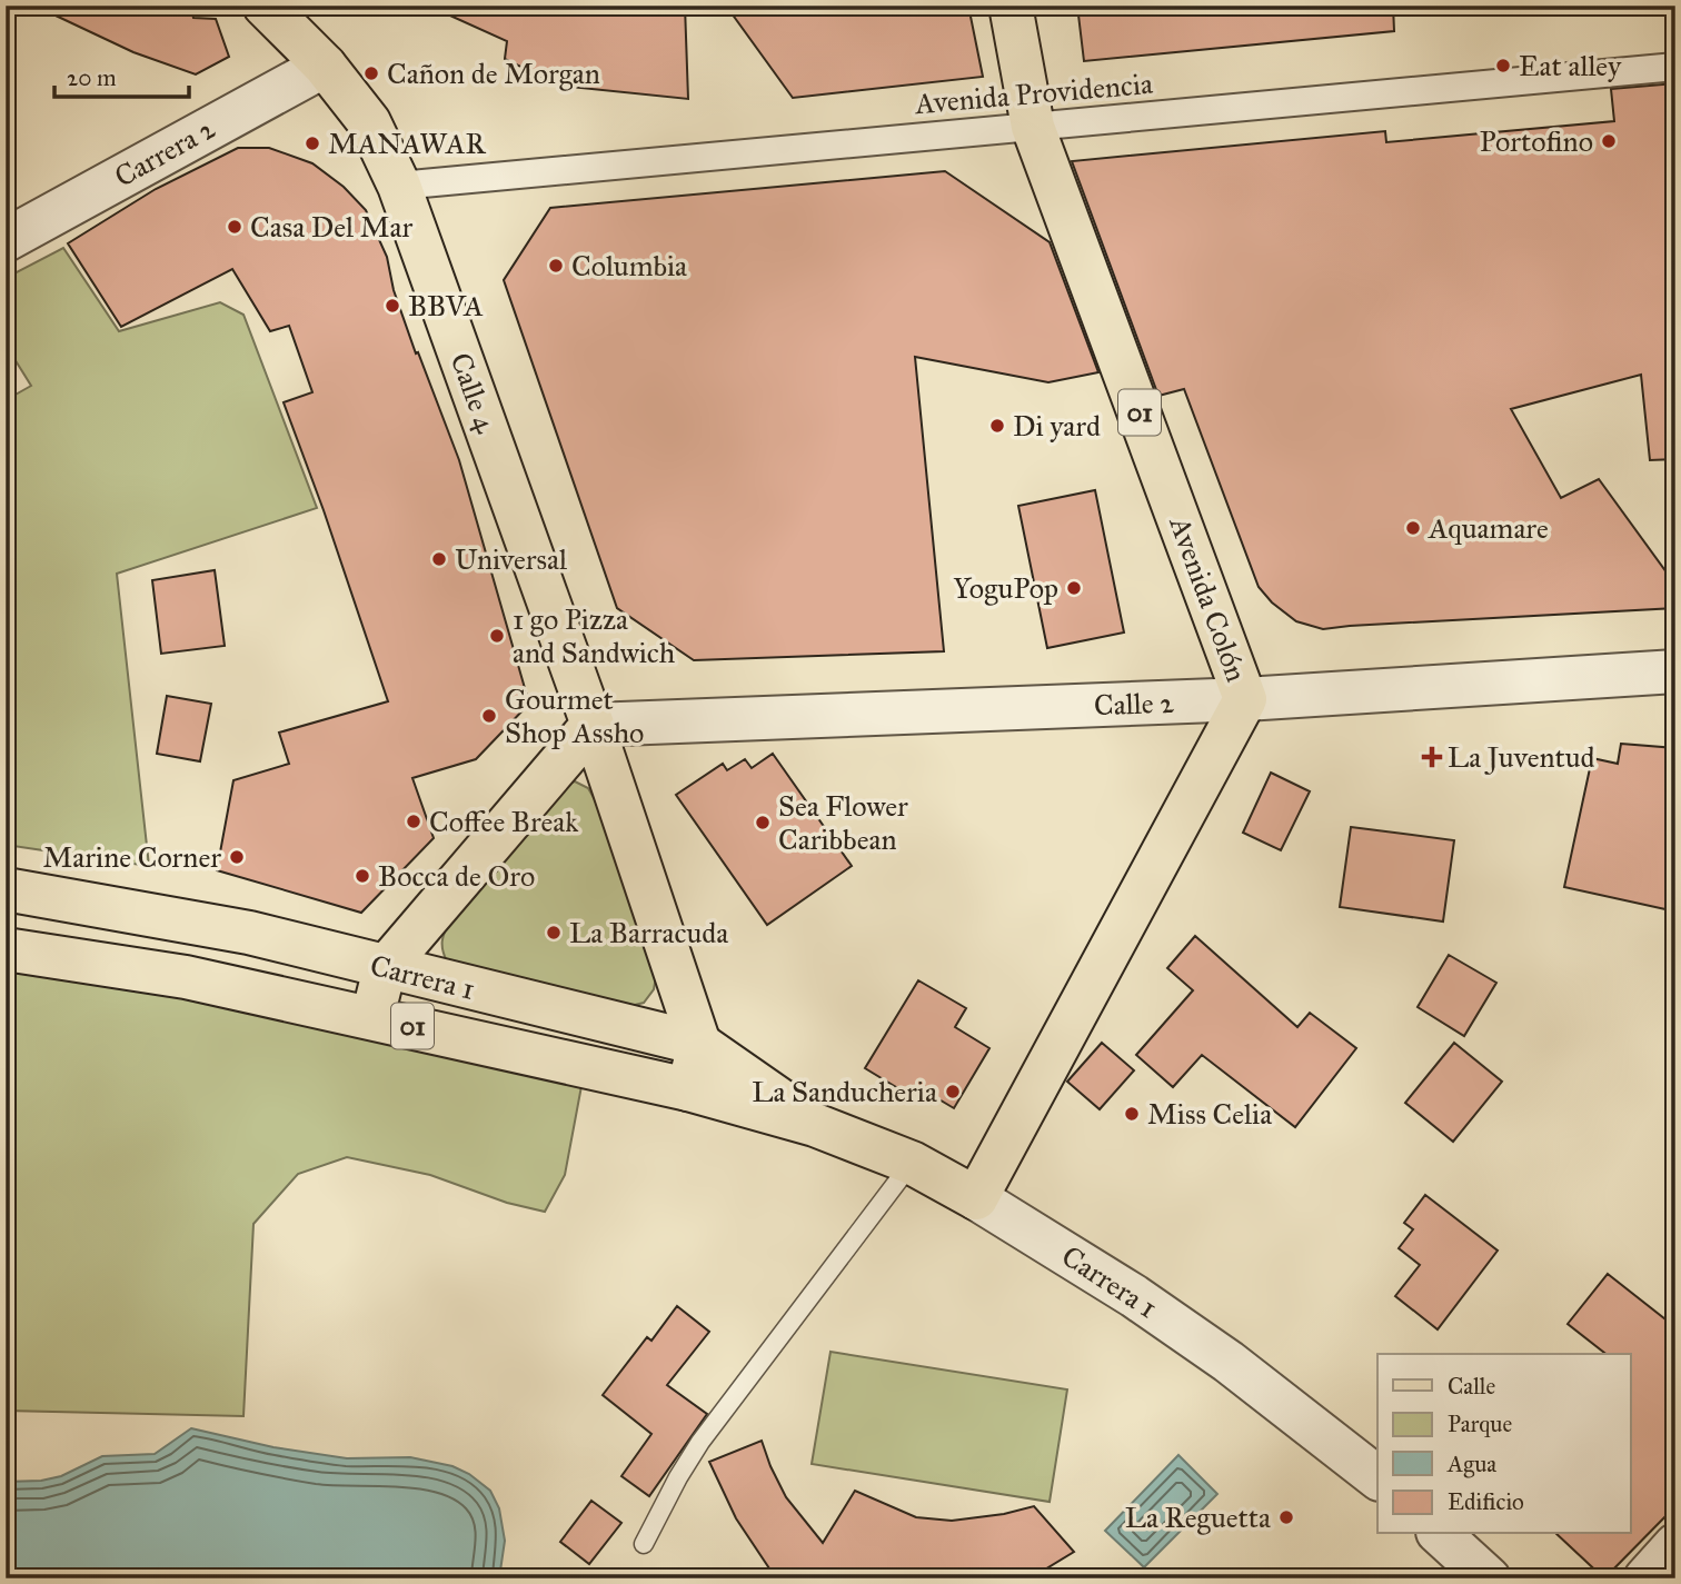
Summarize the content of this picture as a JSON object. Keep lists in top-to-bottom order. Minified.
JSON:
{"streets":{"main road":["Calle 4","01","Avenida Colón","Carrera 1"],"street":["Avenida Providencia","Carrera 2","Calle 2"]},"crossings":[["Avenida Providencia","Calle 4"],["Avenida Providencia","Avenida Colón"],["Carrera 2","Calle 4"],["Calle 4","Calle 2"],["Calle 4","Carrera 1"],["Avenida Colón","Calle 2"],["Avenida Colón","Carrera 1"]],"places":{"other":["Eat alley","Cañon de Morgan","Portofino","MANAWAR","Casa Del Mar","Columbia","BBVA","Di yard","Aquamare","Universal","YoguPop","1 go Pizza and Sandwich","Gourmet Shop Assho","Coffee Break","Sea Flower Caribbean","Marine Corner","Bocca de Oro","La Barracuda","La Sanducheria","Miss Celia","La Reguetta"],"health":["La Juventud"]},"legend":["Calle","Parque","Agua","Edificio"],"scale_bar":"20 m"}
